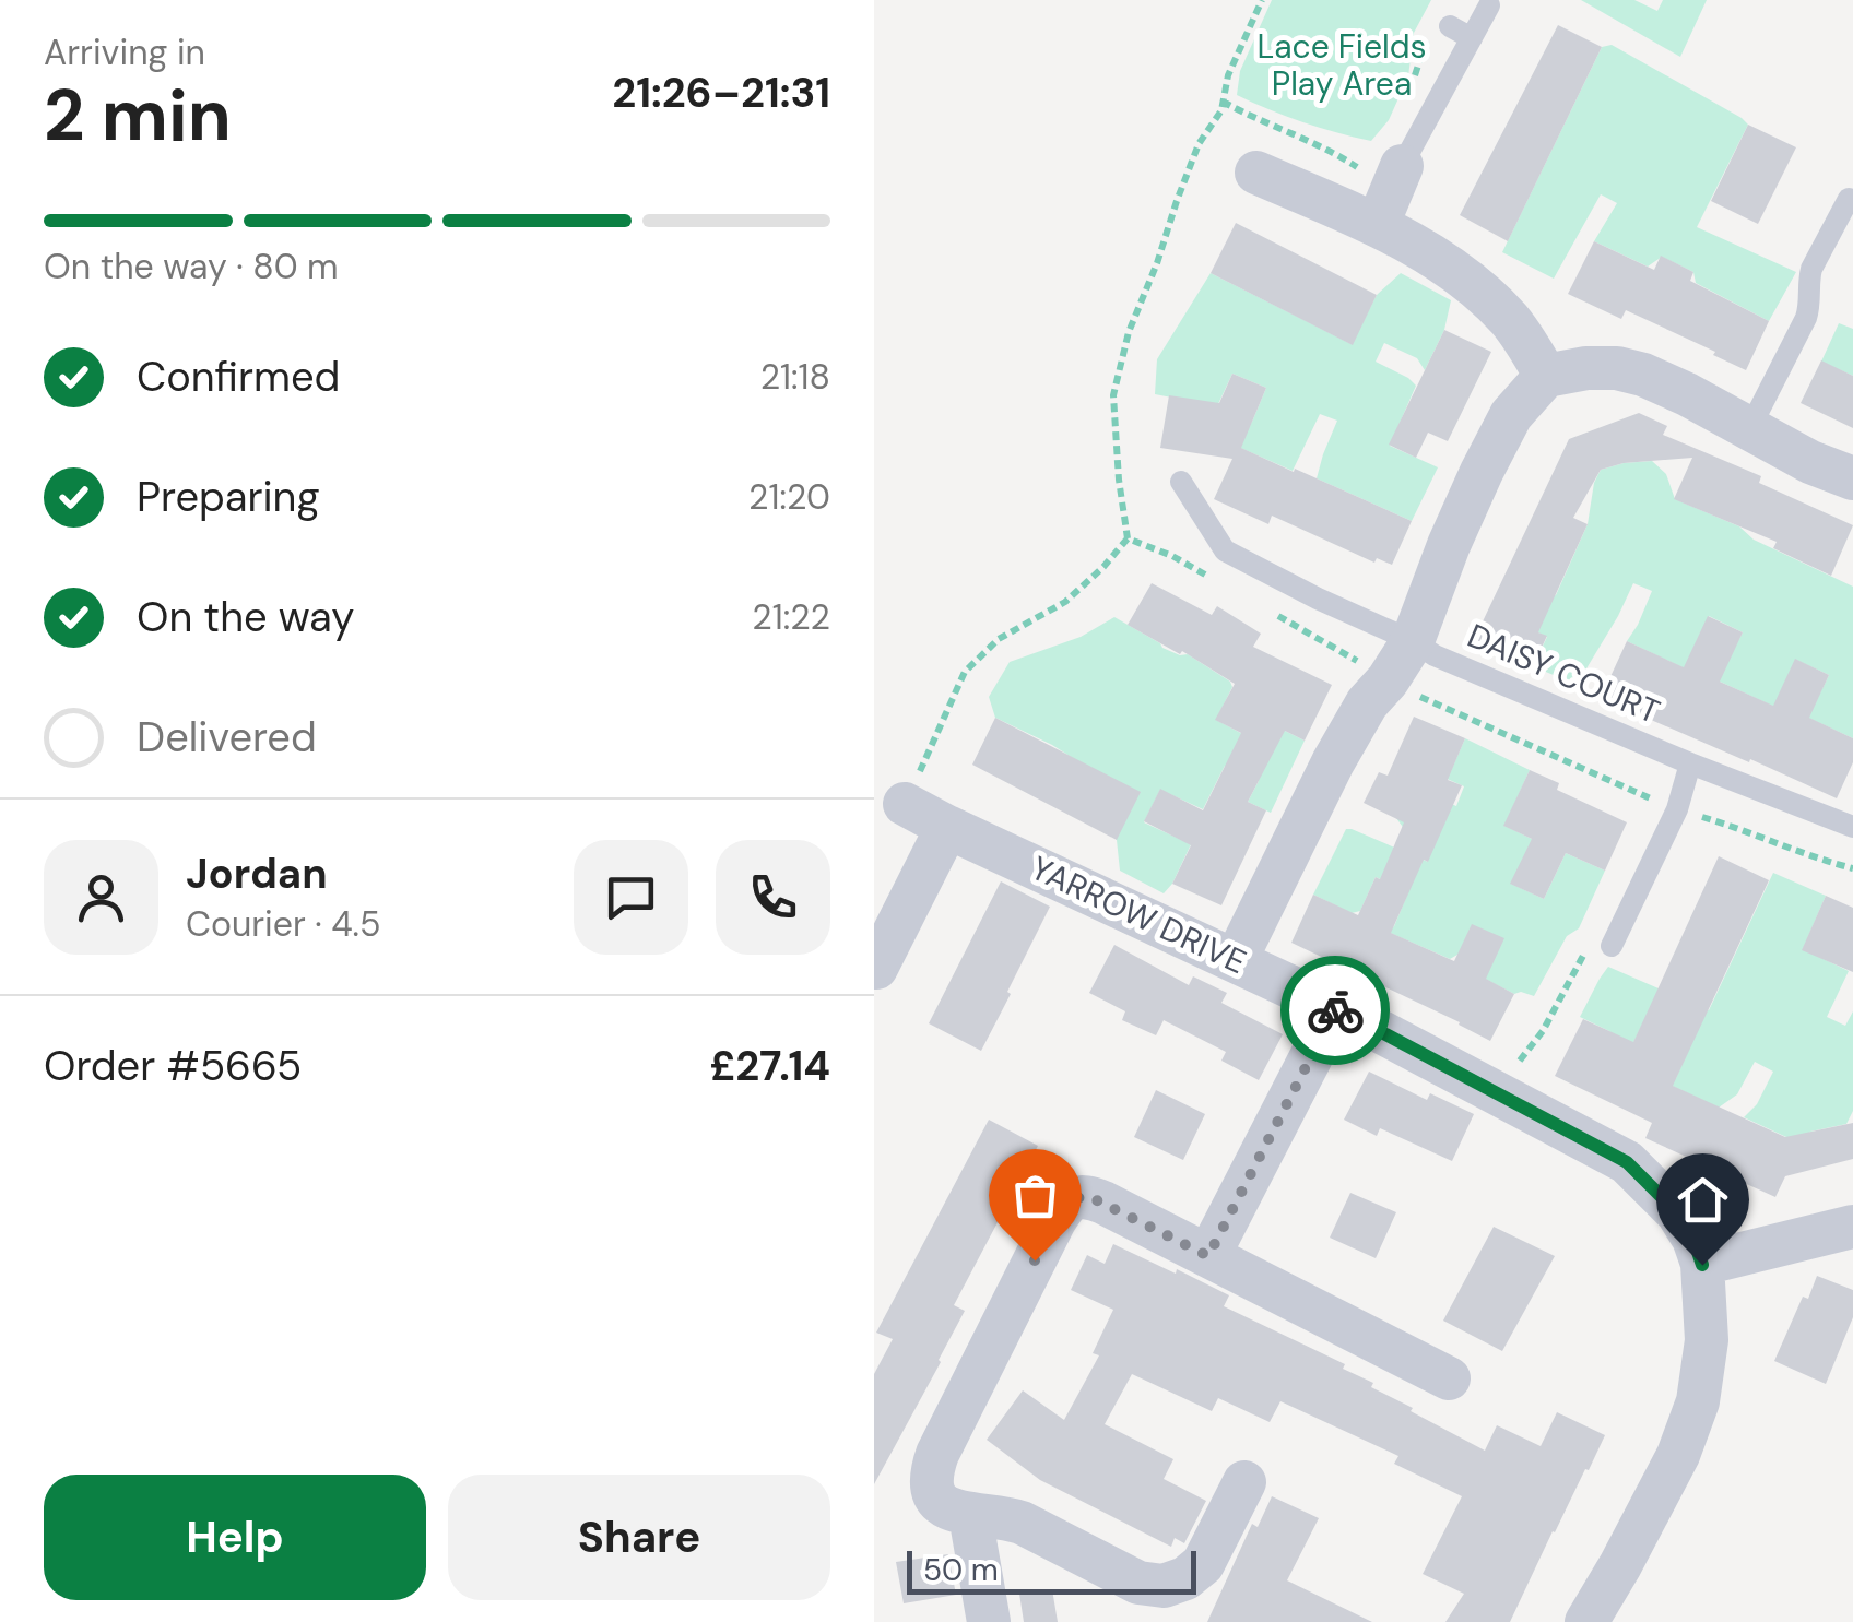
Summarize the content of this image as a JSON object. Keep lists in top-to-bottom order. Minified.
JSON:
{"streets":{"street":["YARROW DRIVE"],"lane":["DAISY COURT"]},"parks":["Lace Fields Play Area"],"scale_bar":"50 m","page":{"heading":["2 min","Arriving in","21:26–21:31"],"panel":["Jordan","Courier · 4.5","Order #5665","£27.14"],"bar":"On the way · 80 m","list":[["Confirmed","21:18"],["Preparing","21:20"],["On the way","21:22"],"Delivered"],"buttons":["Help","Share"],"scale":"50 m"}}
